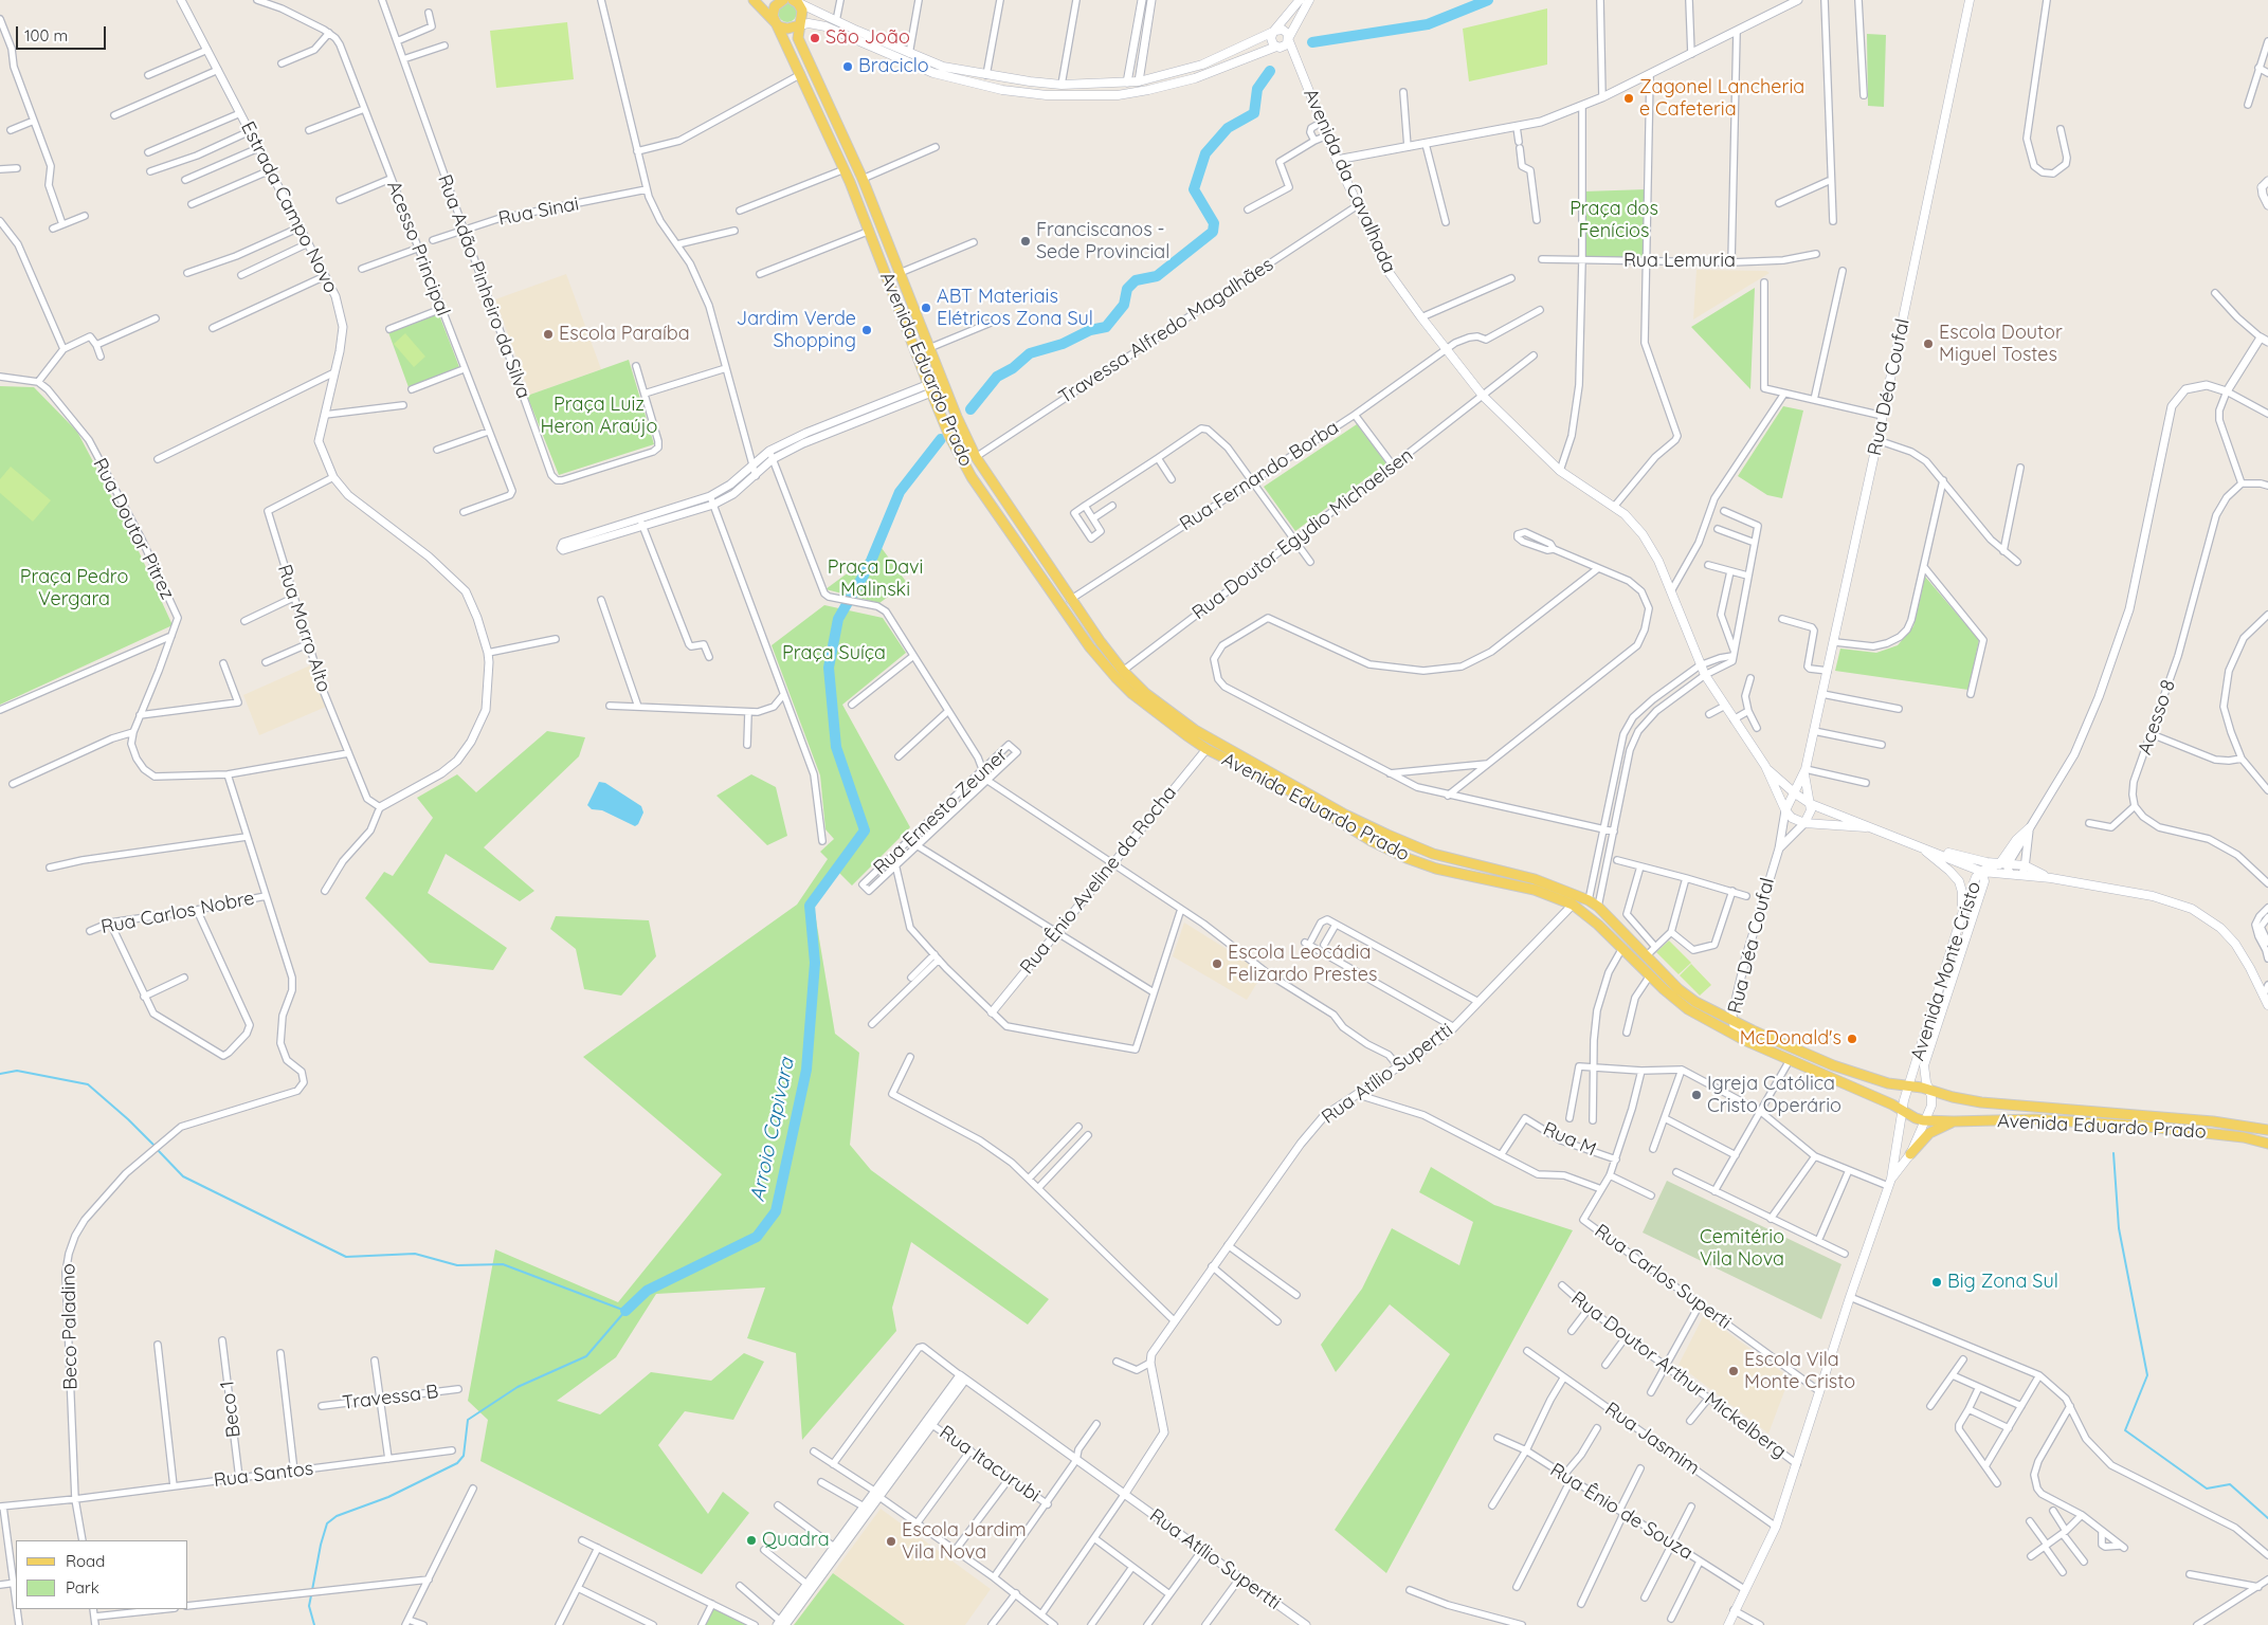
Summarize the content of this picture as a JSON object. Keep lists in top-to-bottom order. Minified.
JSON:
{"streets":{"main road":["Avenida da Cavalhada","Avenida Eduardo Prado","Rua Déa Coufal","Avenida Monte Cristo"],"street":["Estrada Campo Novo","Rua Sinai","Acesso Principal","Rua Lemuria","Rua Adão Pinheiro da Silva","Travessa Alfredo Magalhães","Rua Fernando Borba","Rua Doutor Pitrez","Rua Doutor Egydio Michaelsen","Rua Morro Alto","Acesso 8","Rua Ernesto Zeuner","Rua Ênio Aveline da Rocha","Rua Carlos Nobre","Rua Atílio Supertti","Rua M","Rua Carlos Superti","Beco Paladino","Rua Doutor Arthur Mickelberg","Travessa B","Beco 1","Rua Jasmim","Rua Itacurubi","Rua Santos","Rua Ênio de Souza"]},"crossings":[["Avenida da Cavalhada","Travessa Alfredo Magalhães"],["Avenida da Cavalhada","Rua Déa Coufal"],["Avenida da Cavalhada","Rua Fernando Borba"],["Avenida da Cavalhada","Rua Doutor Egydio Michaelsen"],["Avenida da Cavalhada","Avenida Monte Cristo"],["Estrada Campo Novo","Rua Morro Alto"],["Rua Sinai","Rua Adão Pinheiro da Silva"],["Travessa Alfredo Magalhães","Avenida Eduardo Prado"],["Avenida Eduardo Prado","Rua Déa Coufal"],["Avenida Eduardo Prado","Rua Fernando Borba"],["Avenida Eduardo Prado","Rua Doutor Egydio Michaelsen"],["Avenida Eduardo Prado","Rua Ênio Aveline da Rocha"],["Avenida Eduardo Prado","Avenida Monte Cristo"],["Avenida Eduardo Prado","Rua Atílio Supertti"],["Rua Doutor Pitrez","Rua Morro Alto"],["Rua Carlos Nobre","Beco Paladino"],["Avenida Monte Cristo","Rua Carlos Superti"],["Avenida Monte Cristo","Rua Doutor Arthur Mickelberg"],["Avenida Monte Cristo","Rua Jasmim"],["Avenida Monte Cristo","Rua Ênio de Souza"],["Beco Paladino","Rua Santos"],["Beco 1","Rua Santos"]],"water":["Arroio Capivara"],"parks":["Praça dos Fenícios","Praça Luiz Heron Araújo","Praça Davi Malinski","Praça Pedro Vergara","Praça Suíça","Cemitério Vila Nova"],"places":["São João","Braciclo","Zagonel Lancheria e Cafeteria","Franciscanos - Sede Provincial","ABT Materiais Elétricos Zona Sul","Jardim Verde Shopping","Escola Paraíba","Escola Doutor Miguel Tostes","Escola Leocádia Felizardo Prestes","McDonald's","Igreja Católica Cristo Operário","Big Zona Sul","Escola Vila Monte Cristo","Quadra","Escola Jardim Vila Nova"],"legend":["Road","Park"],"scale_bar":"100 m"}
